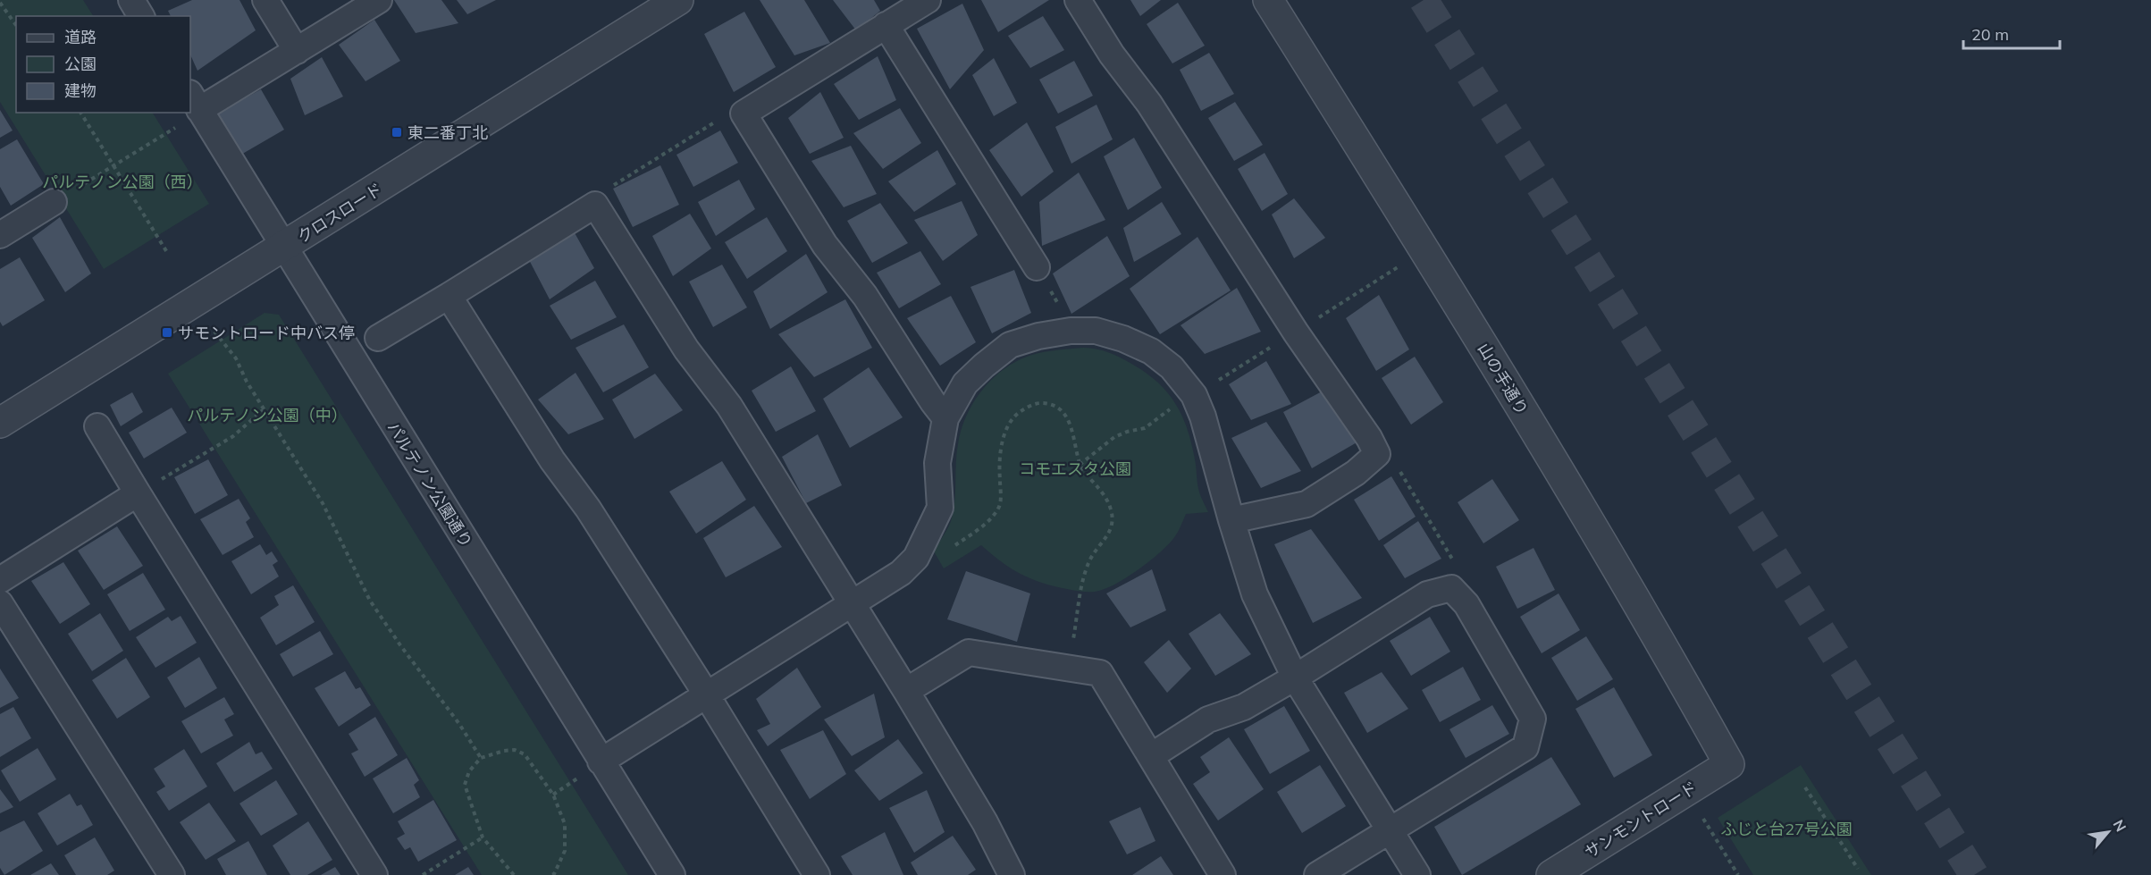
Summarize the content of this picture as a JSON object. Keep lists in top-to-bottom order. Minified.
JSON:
{"streets":{"street":["クロスロード","山の手通り","パルテノン公園通り","サンモントロード"]},"crossings":[["クロスロード","パルテノン公園通り"],["山の手通り","サンモントロード"]],"parks":["パルテノン公園（西）","パルテノン公園（中）","コモエスタ公園","ふじと台27号公園"],"places":{"transit":["東二番丁北","サモントロード中バス停"]},"legend":["道路","公園","建物"],"scale_bar":"20 m","north":"top right"}
